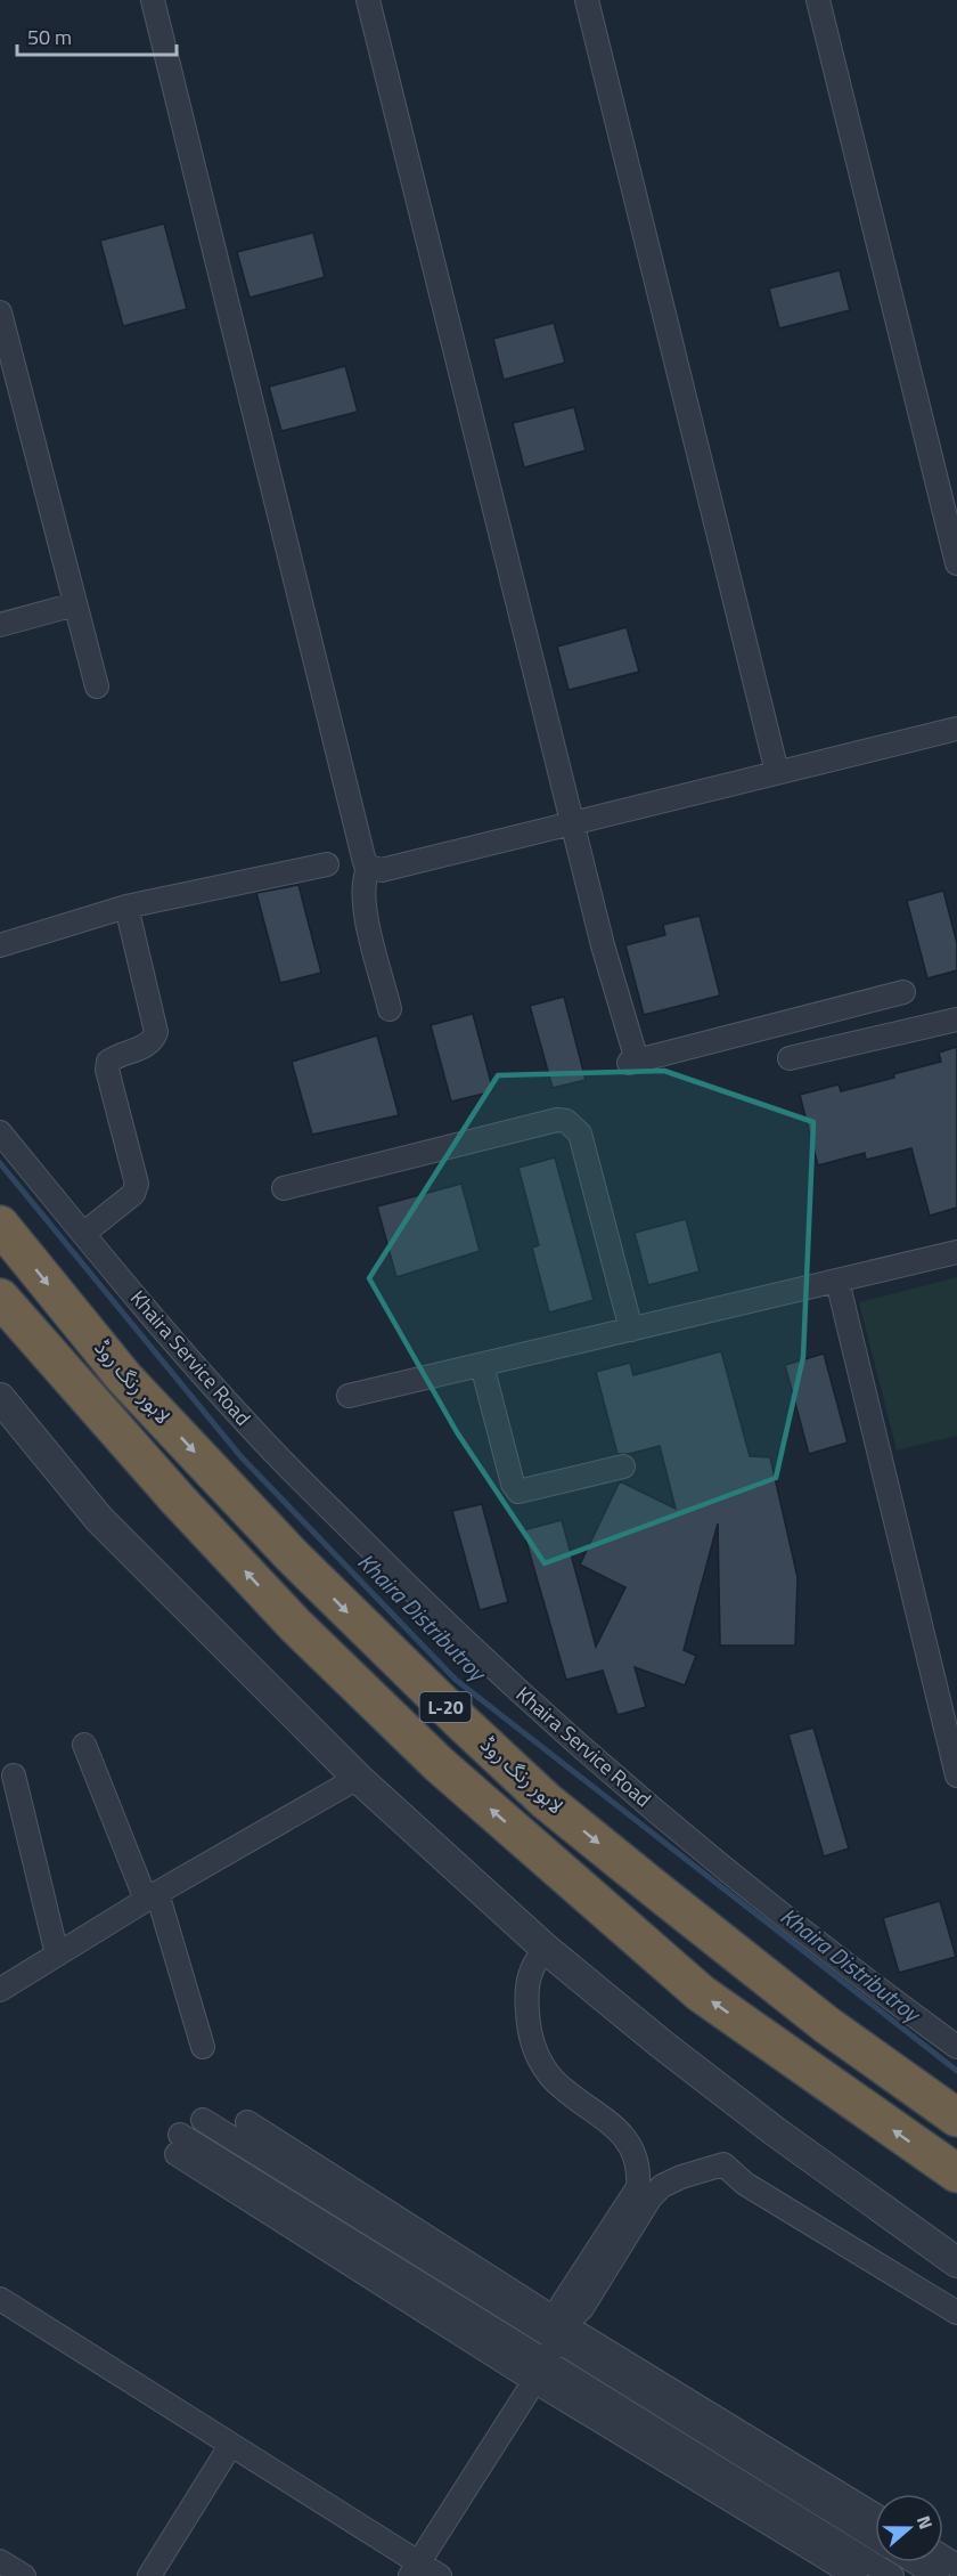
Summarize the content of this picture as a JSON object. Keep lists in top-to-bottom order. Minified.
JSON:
{"streets":{"highway":["لاہور رنگ روڈ","L-20"],"street":["Khaira Service Road"]},"water":["Khaira Distributroy"],"scale_bar":"50 m","north":"right"}
